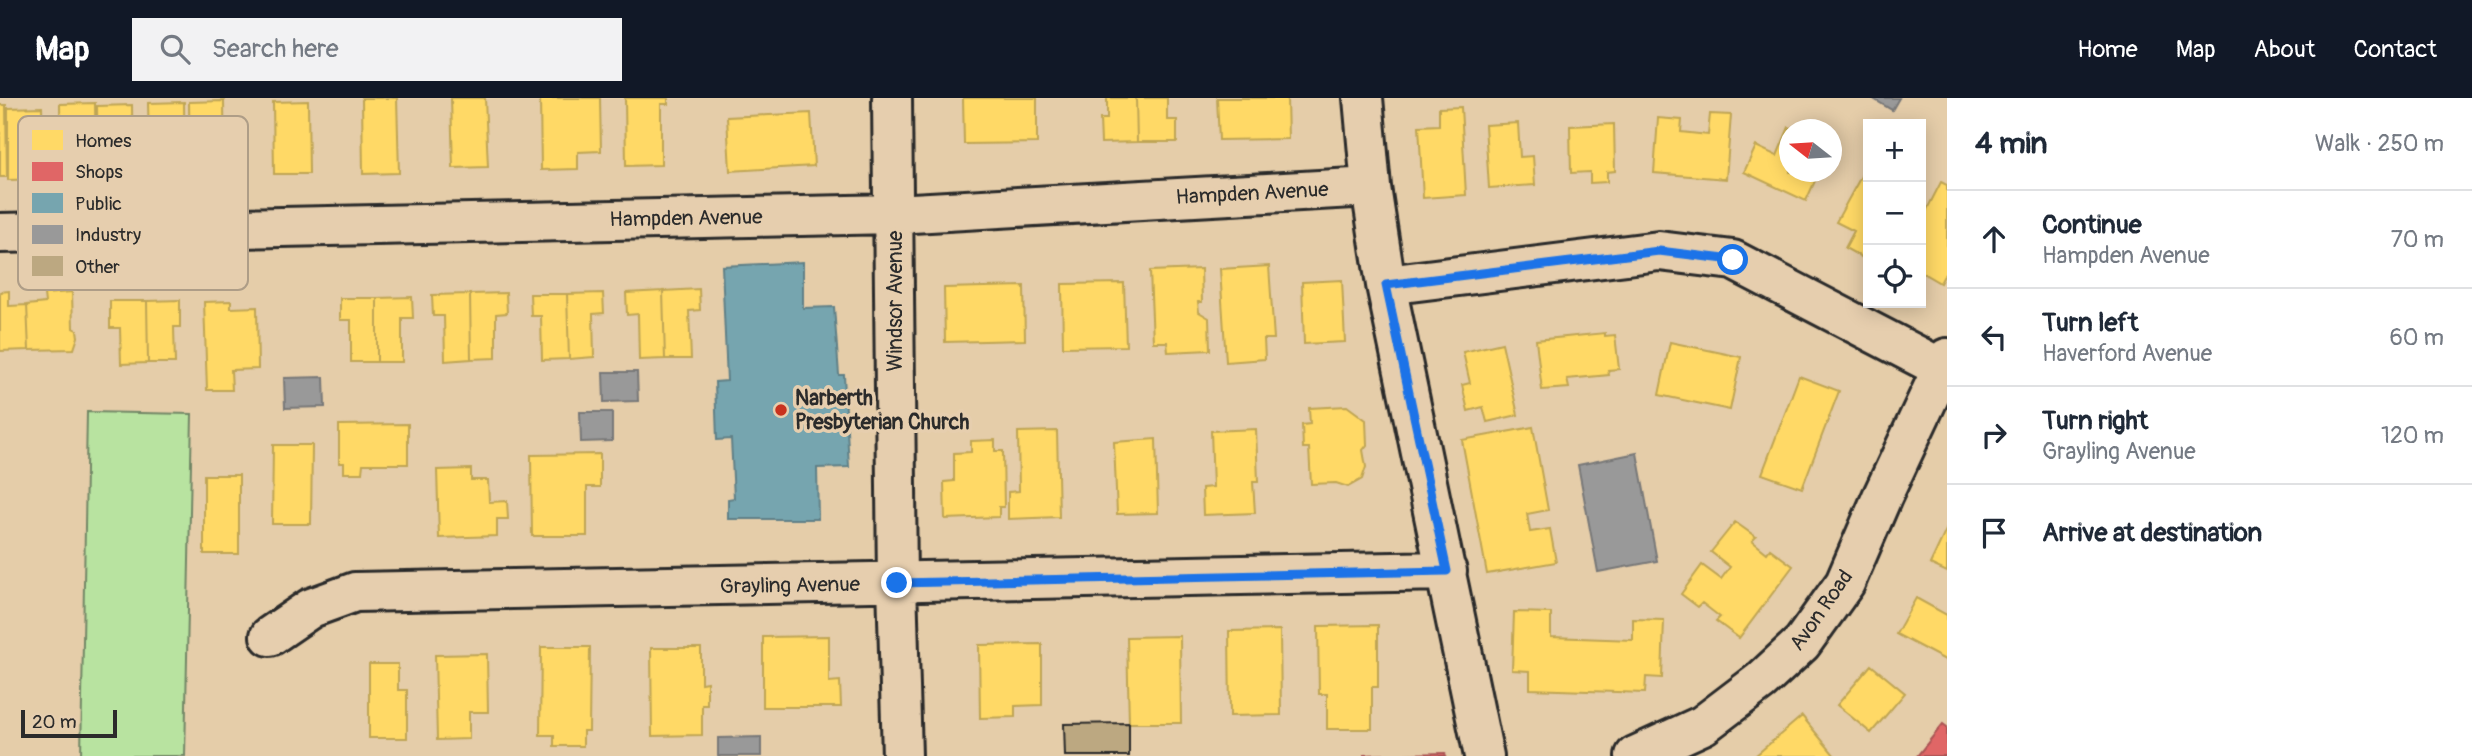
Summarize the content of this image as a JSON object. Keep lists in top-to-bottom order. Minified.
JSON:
{"streets":{"street":["Hampden Avenue","Windsor Avenue","Grayling Avenue","Avon Road"]},"crossings":[["Hampden Avenue","Windsor Avenue"],["Windsor Avenue","Grayling Avenue"]],"places":["Narberth Presbyterian Church"],"legend":["Homes","Shops","Public","Industry","Other"],"scale_bar":"20 m","north":"left","page":{"header":"Map","search":"Search here","nav":["Home","Map","About","Contact"],"heading":["4 min","Walk · 250 m"],"map_buttons":["+","−"],"list":[["Continue","Hampden Avenue","70 m"],["Turn left","Haverford Avenue","60 m"],["Turn right","Grayling Avenue","120 m"],"Arrive at destination"],"scale":"20 m"}}
